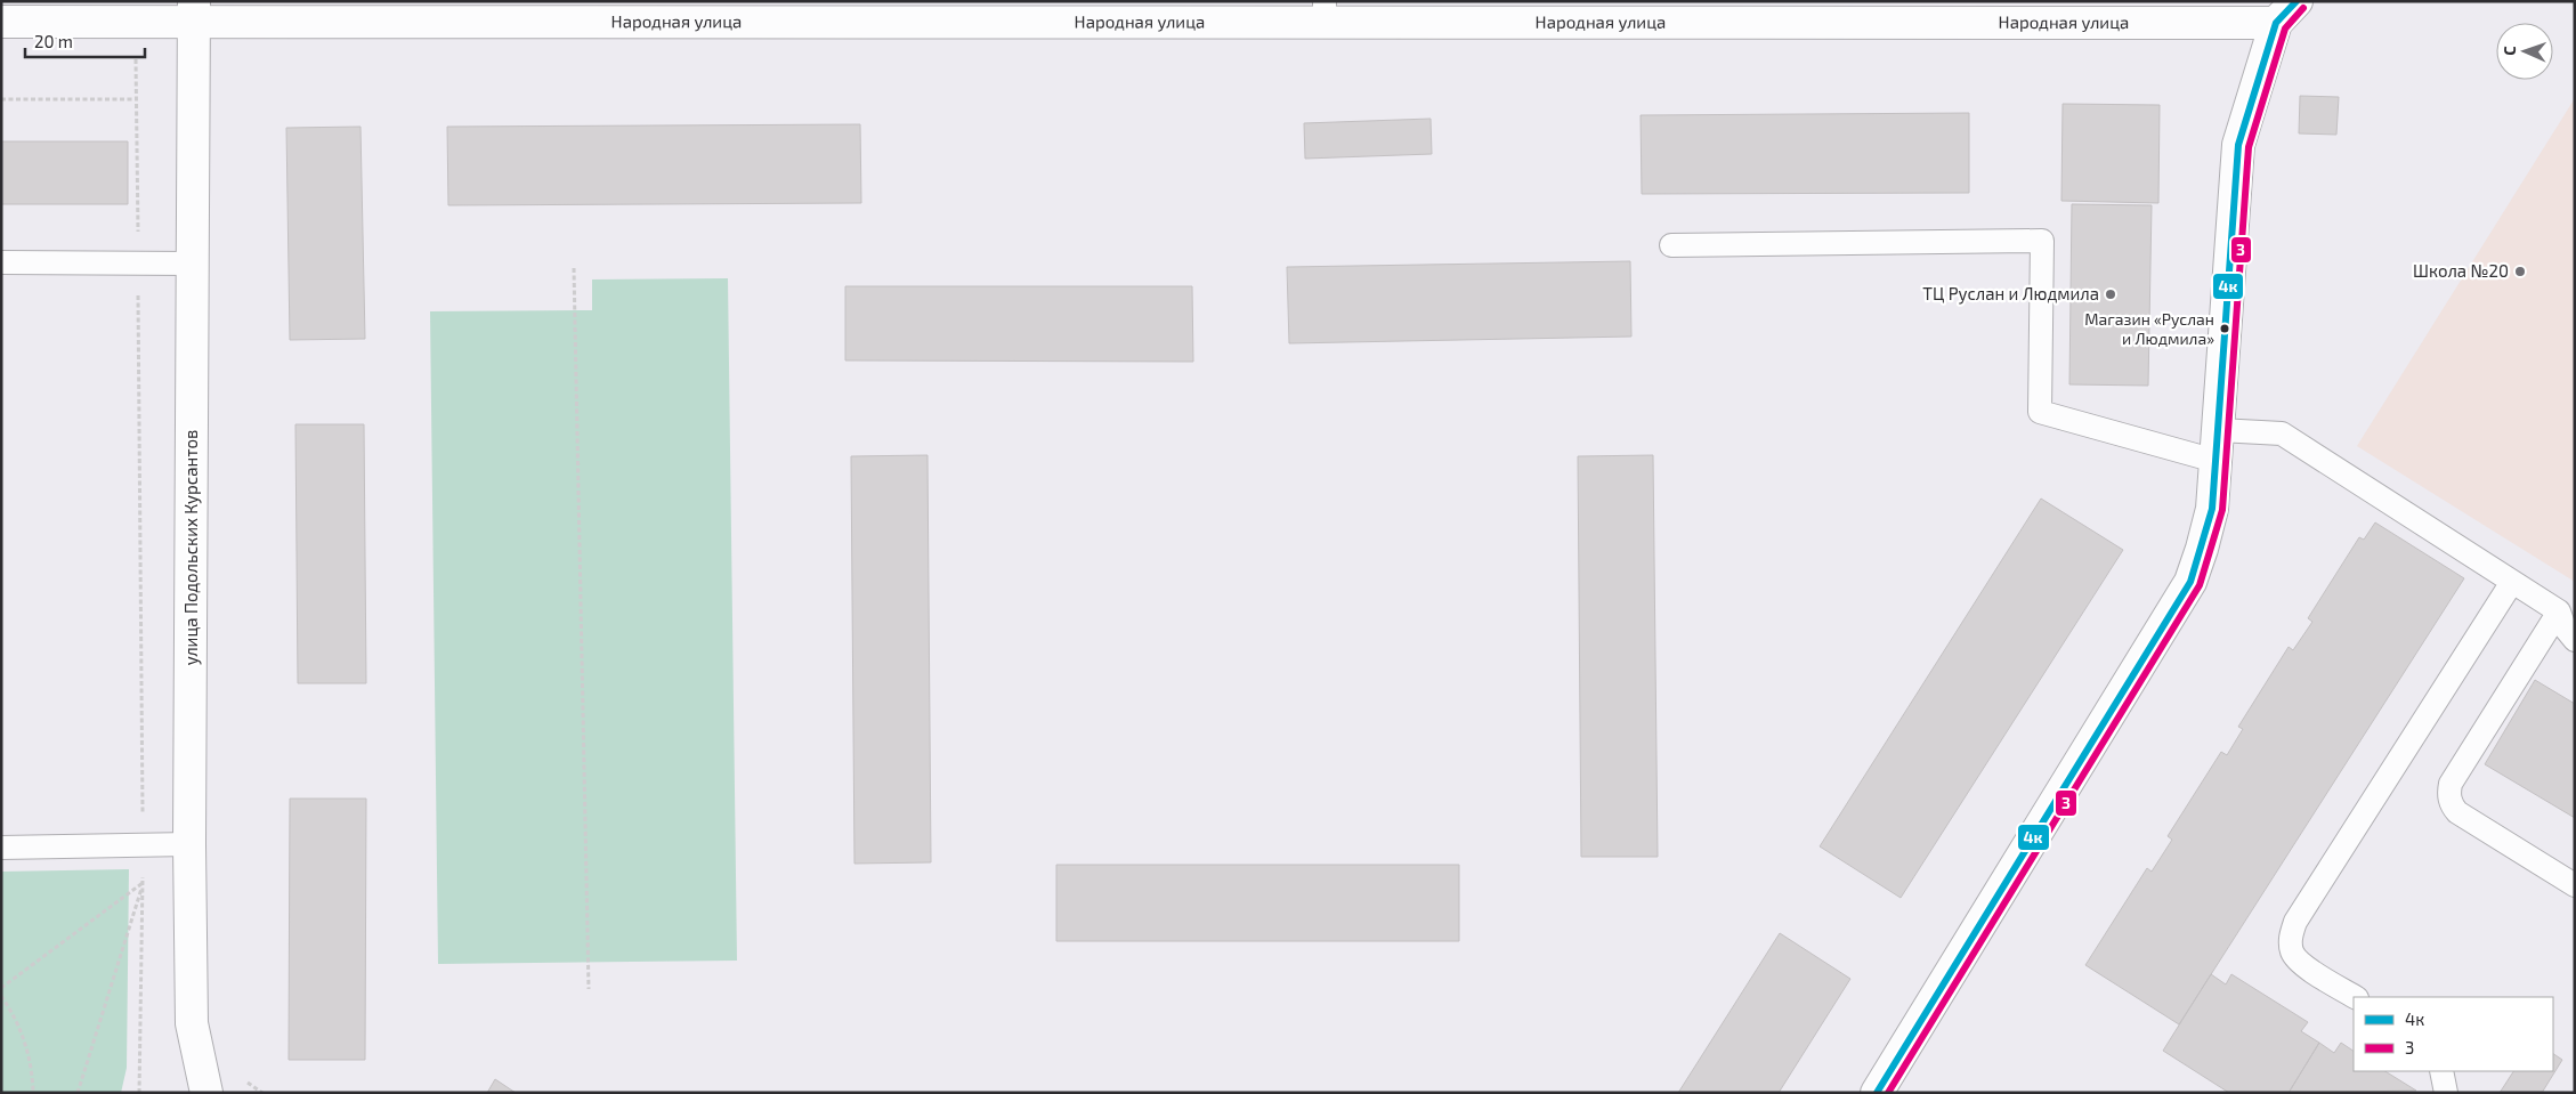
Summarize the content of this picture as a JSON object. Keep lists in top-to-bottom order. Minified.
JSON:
{"streets":{"street":["Народная улица","улица Подольских Курсантов"]},"crossings":[["Народная улица","улица Подольских Курсантов"]],"places":["Школа №20","ТЦ Руслан и Людмила","Магазин «Руслан и Людмила»"],"lines":["transit line 4к","transit line 3"],"legend":["4к","3"],"scale_bar":"20 m","north":"left"}
